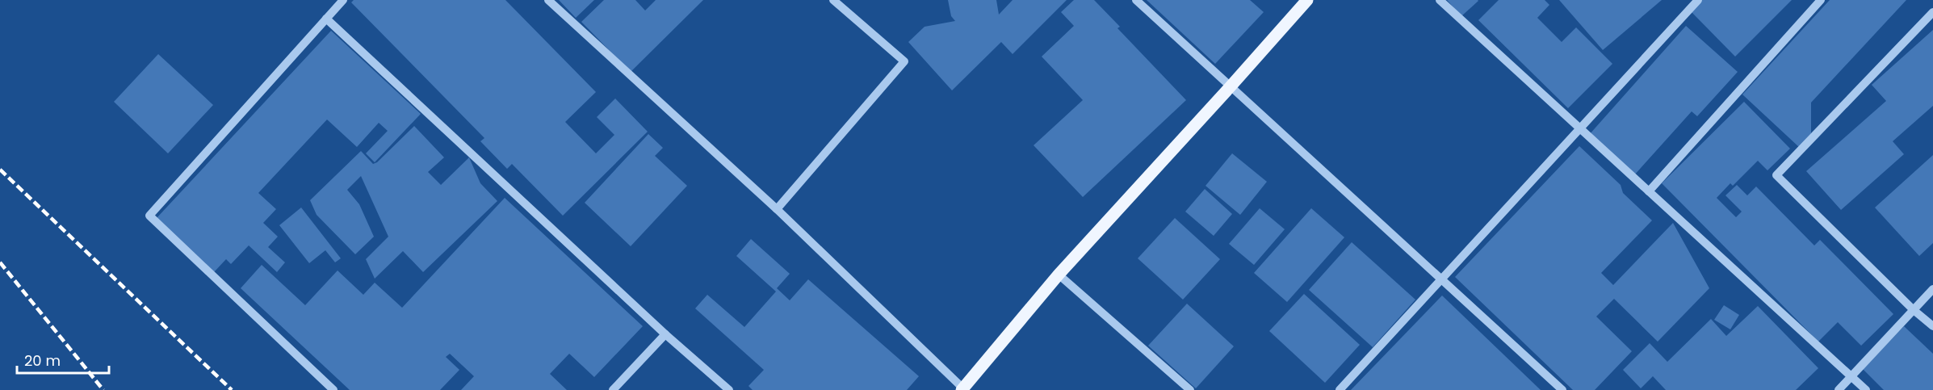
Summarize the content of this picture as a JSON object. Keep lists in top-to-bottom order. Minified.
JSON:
{"scale_bar":"20 m"}
